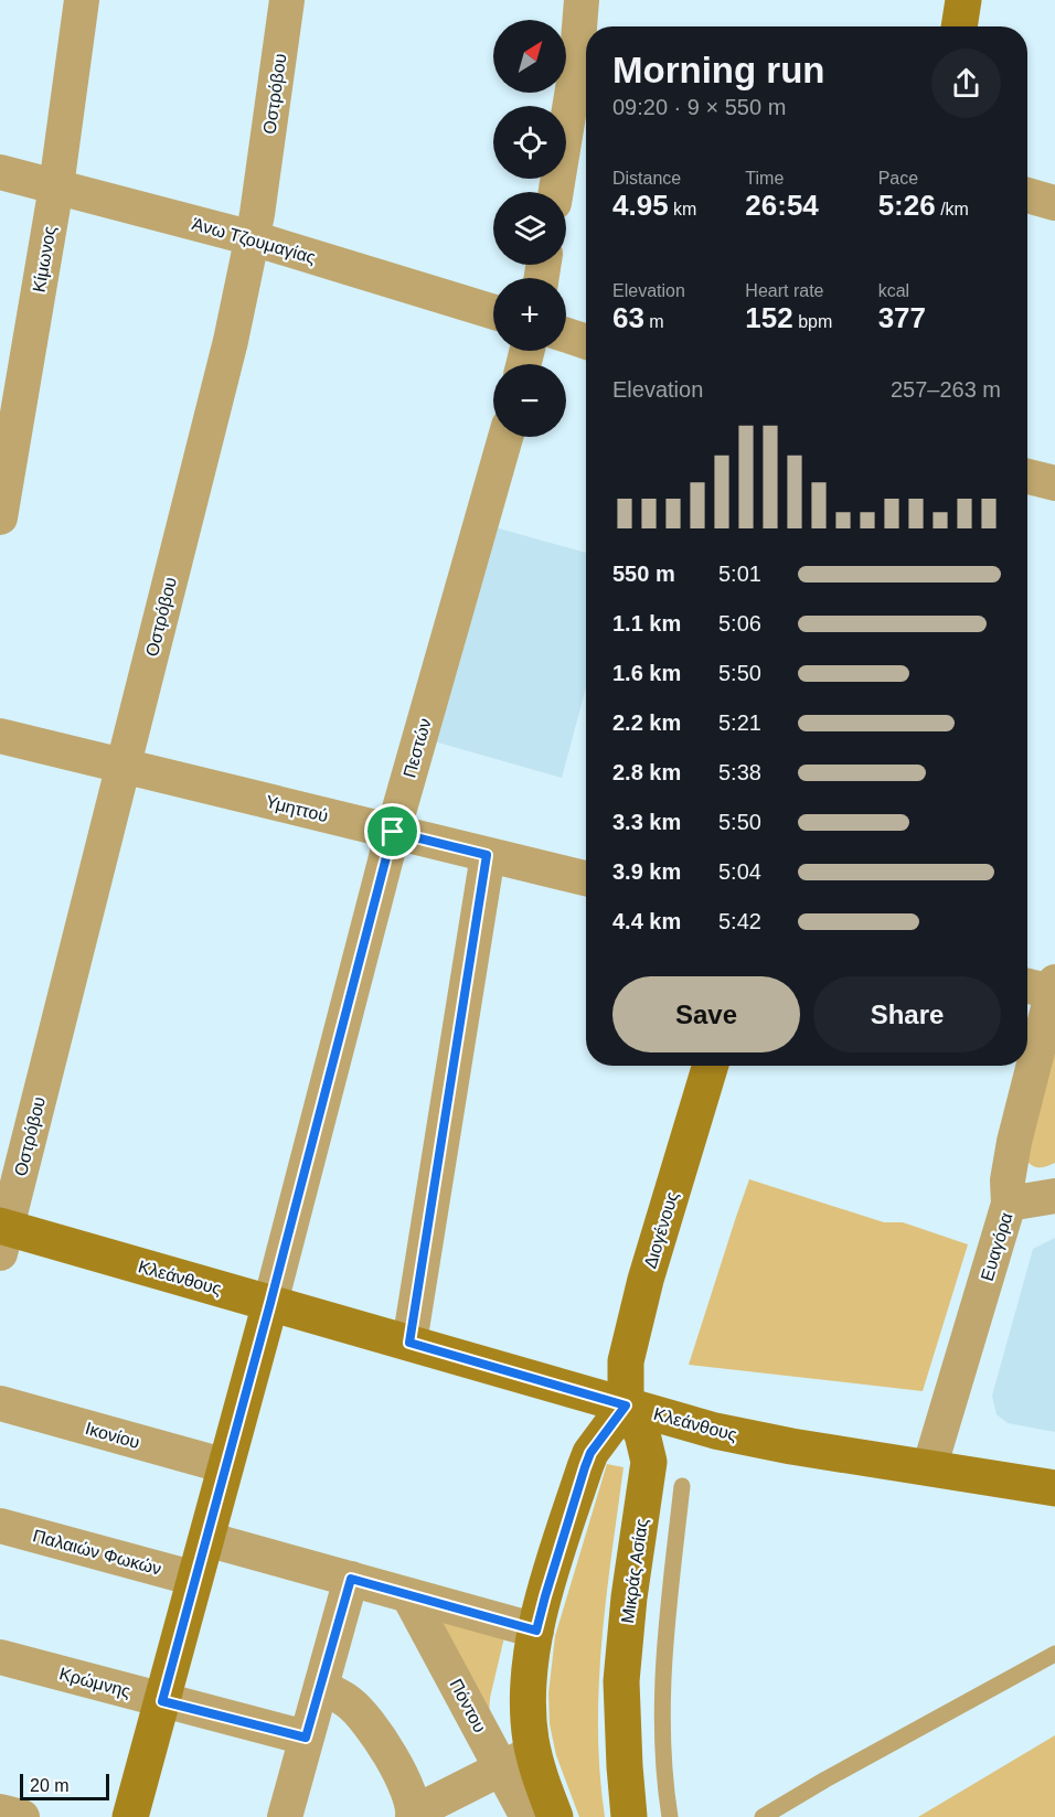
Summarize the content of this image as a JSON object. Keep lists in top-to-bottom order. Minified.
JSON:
{"streets":{"street":["Οστρόβου","Άνω Τζουμαγίας","Κίμωνος","Πεστών","Υμηττού","Διογένους","Ευαγόρα","Κλεάνθους","Ικονίου","Παλαιών Φωκών","Μικράς Ασίας","Κρώμνης","Πόντου"]},"crossings":[["Οστρόβου","Άνω Τζουμαγίας"],["Οστρόβου","Υμηττού"],["Οστρόβου","Κλεάνθους"],["Άνω Τζουμαγίας","Κίμωνος"],["Πεστών","Υμηττού"],["Πεστών","Κλεάνθους"],["Διογένους","Κλεάνθους"],["Διογένους","Μικράς Ασίας"],["Ευαγόρα","Κλεάνθους"],["Κλεάνθους","Μικράς Ασίας"]],"scale_bar":"20 m","north":"top right","page":{"map_buttons":["+","−"],"heading":["Morning run","09:20 · 9 × 550 m"],"stats":[["Distance","4.95 km"],["Time","26:54"],["Pace","5:26 /km"],["Elevation","63 m"],["Heart rate","152 bpm"],["kcal","377"]],"chart":["Elevation","257–263 m"],"list":[{"name":"550 m","note":"5:01"},{"name":"1.1 km","note":"5:06"},{"name":"1.6 km","note":"5:50"},{"name":"2.2 km","note":"5:21"},{"name":"2.8 km","note":"5:38"},{"name":"3.3 km","note":"5:50"},{"name":"3.9 km","note":"5:04"},{"name":"4.4 km","note":"5:42"}],"buttons":["Save","Share"],"scale":"20 m"}}
